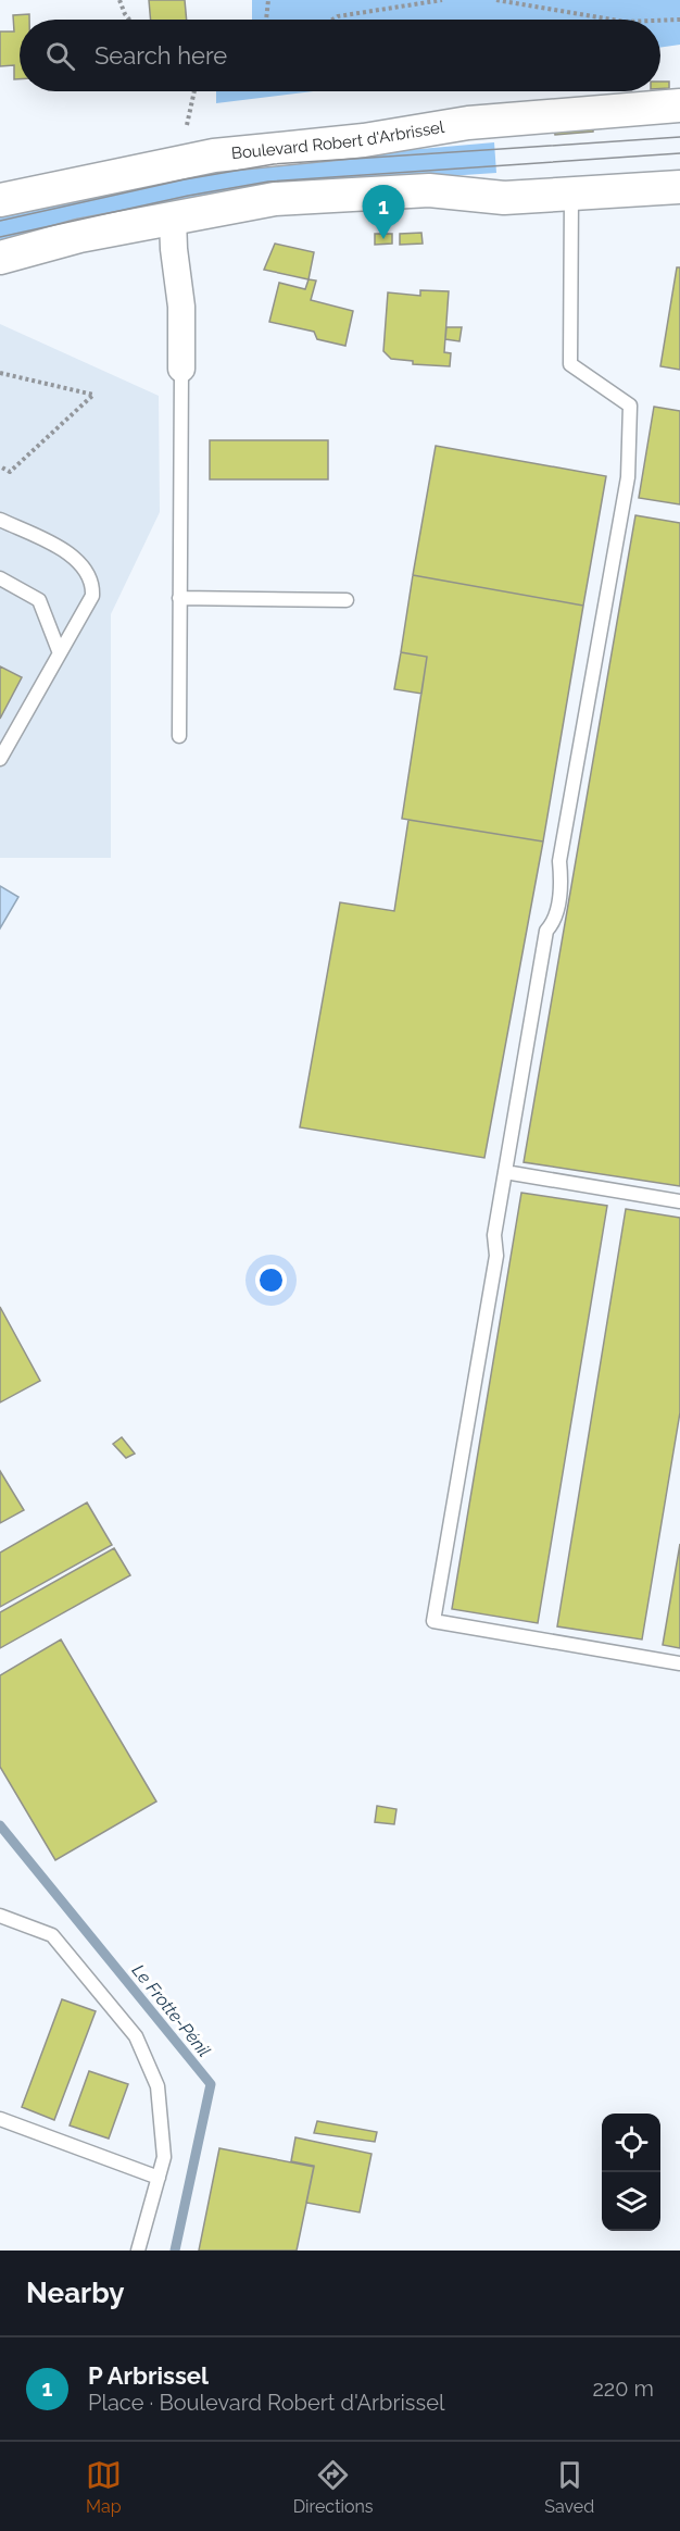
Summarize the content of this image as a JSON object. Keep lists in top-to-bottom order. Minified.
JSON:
{"streets":{"street":["Boulevard Robert d'Arbrissel"]},"water":["Le Frotte-Pénil"],"page":{"search":"Search here","pins":"1","heading":"Nearby","list":[{"mark":"1","name":"P Arbrissel","note":"Place · Boulevard Robert d'Arbrissel","value":"220 m"}],"nav":["Map","Directions","Saved"]}}
